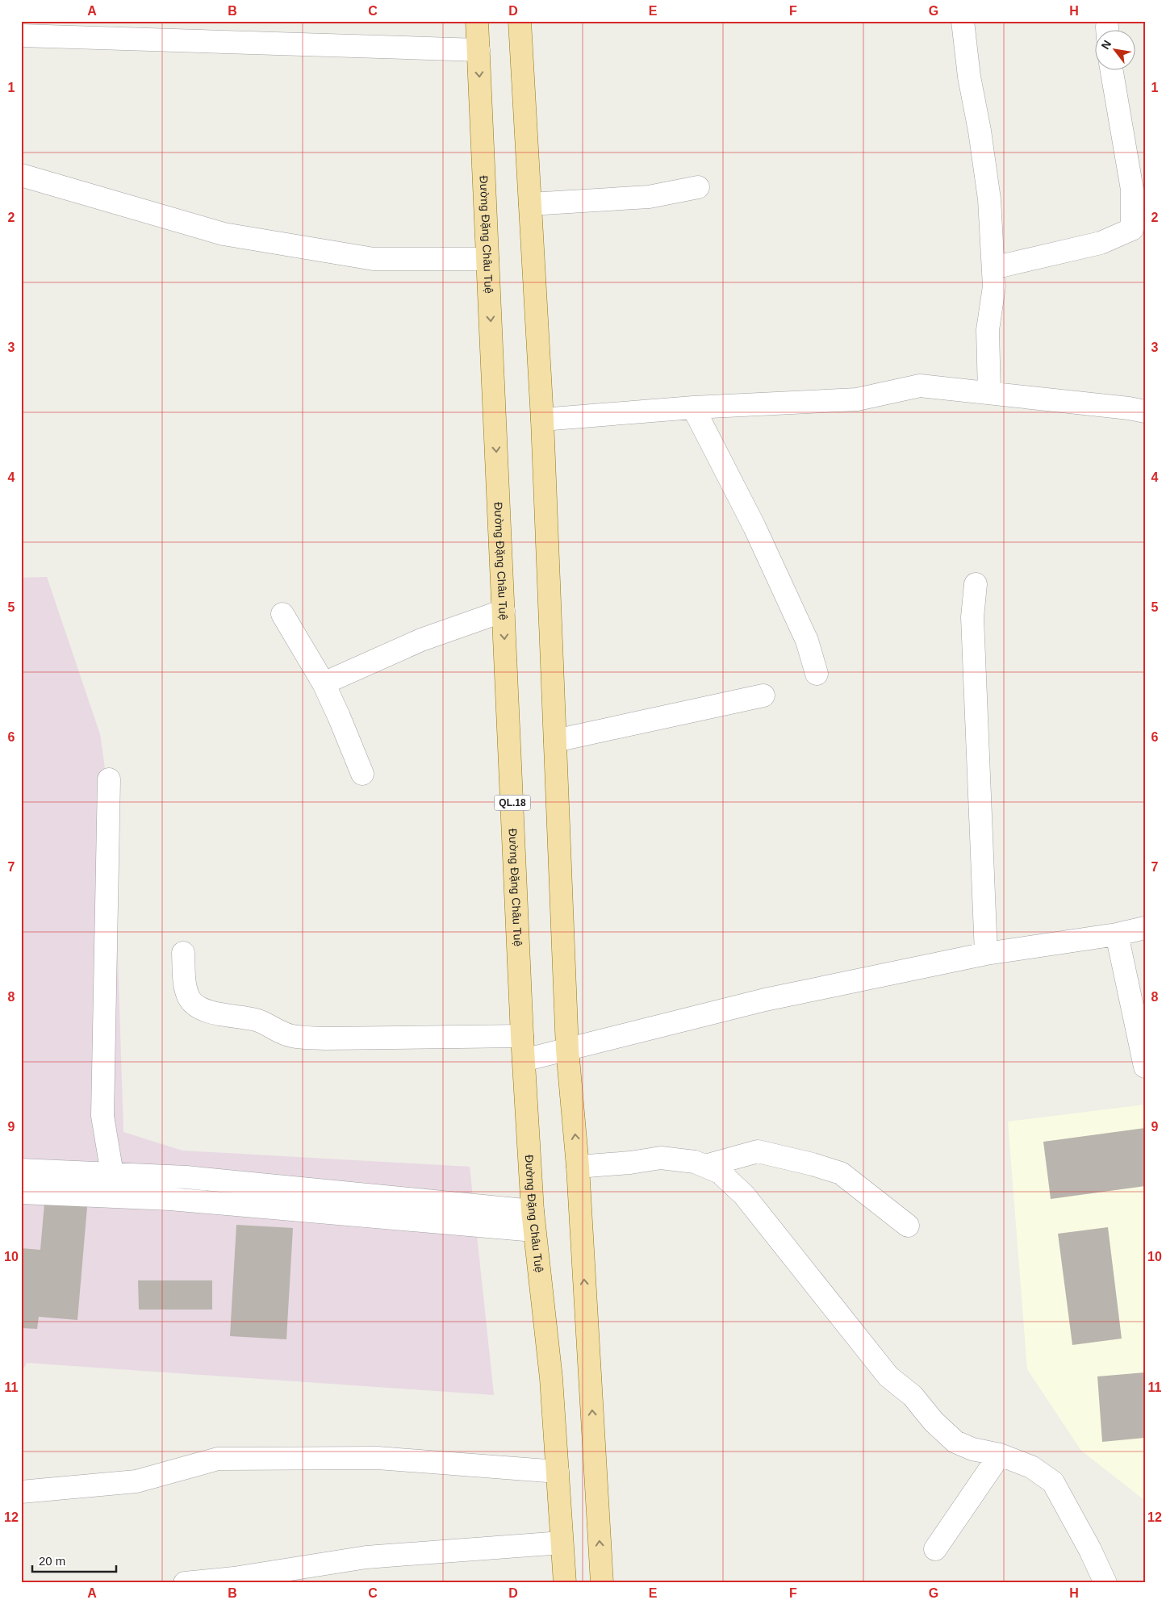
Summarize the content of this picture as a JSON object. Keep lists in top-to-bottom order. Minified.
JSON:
{"streets":{"main road":["Đường Đặng Châu Tuệ","QL.18"]},"scale_bar":"20 m","north":"top left","grid":{"columns":["A","B","C","D","E","F","G","H"],"rows":["1","2","3","4","5","6","7","8","9","10","11","12"]}}
